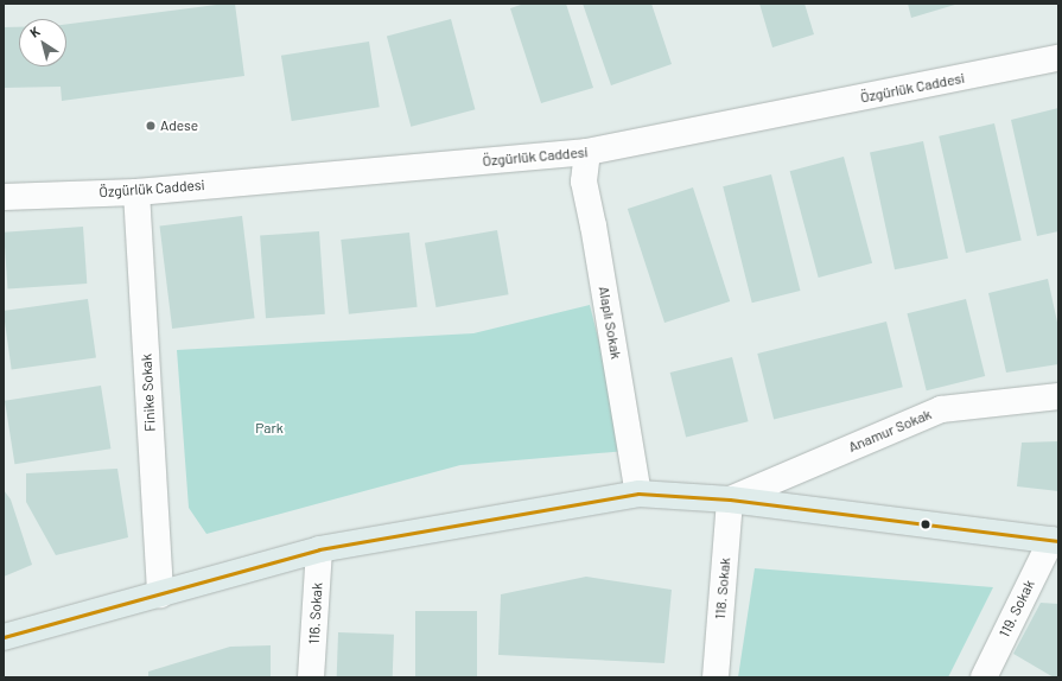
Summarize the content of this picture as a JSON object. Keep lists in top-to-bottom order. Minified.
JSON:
{"streets":{"street":["Özgürlük Caddesi","Alaplı Sokak","Finike Sokak","Anamur Sokak","118. Sokak","119. Sokak","116. Sokak"]},"crossings":[["Özgürlük Caddesi","Alaplı Sokak"],["Özgürlük Caddesi","Finike Sokak"],["Anamur Sokak","118. Sokak"]],"parks":["Park"],"places":["Adese"],"north":"top left"}
